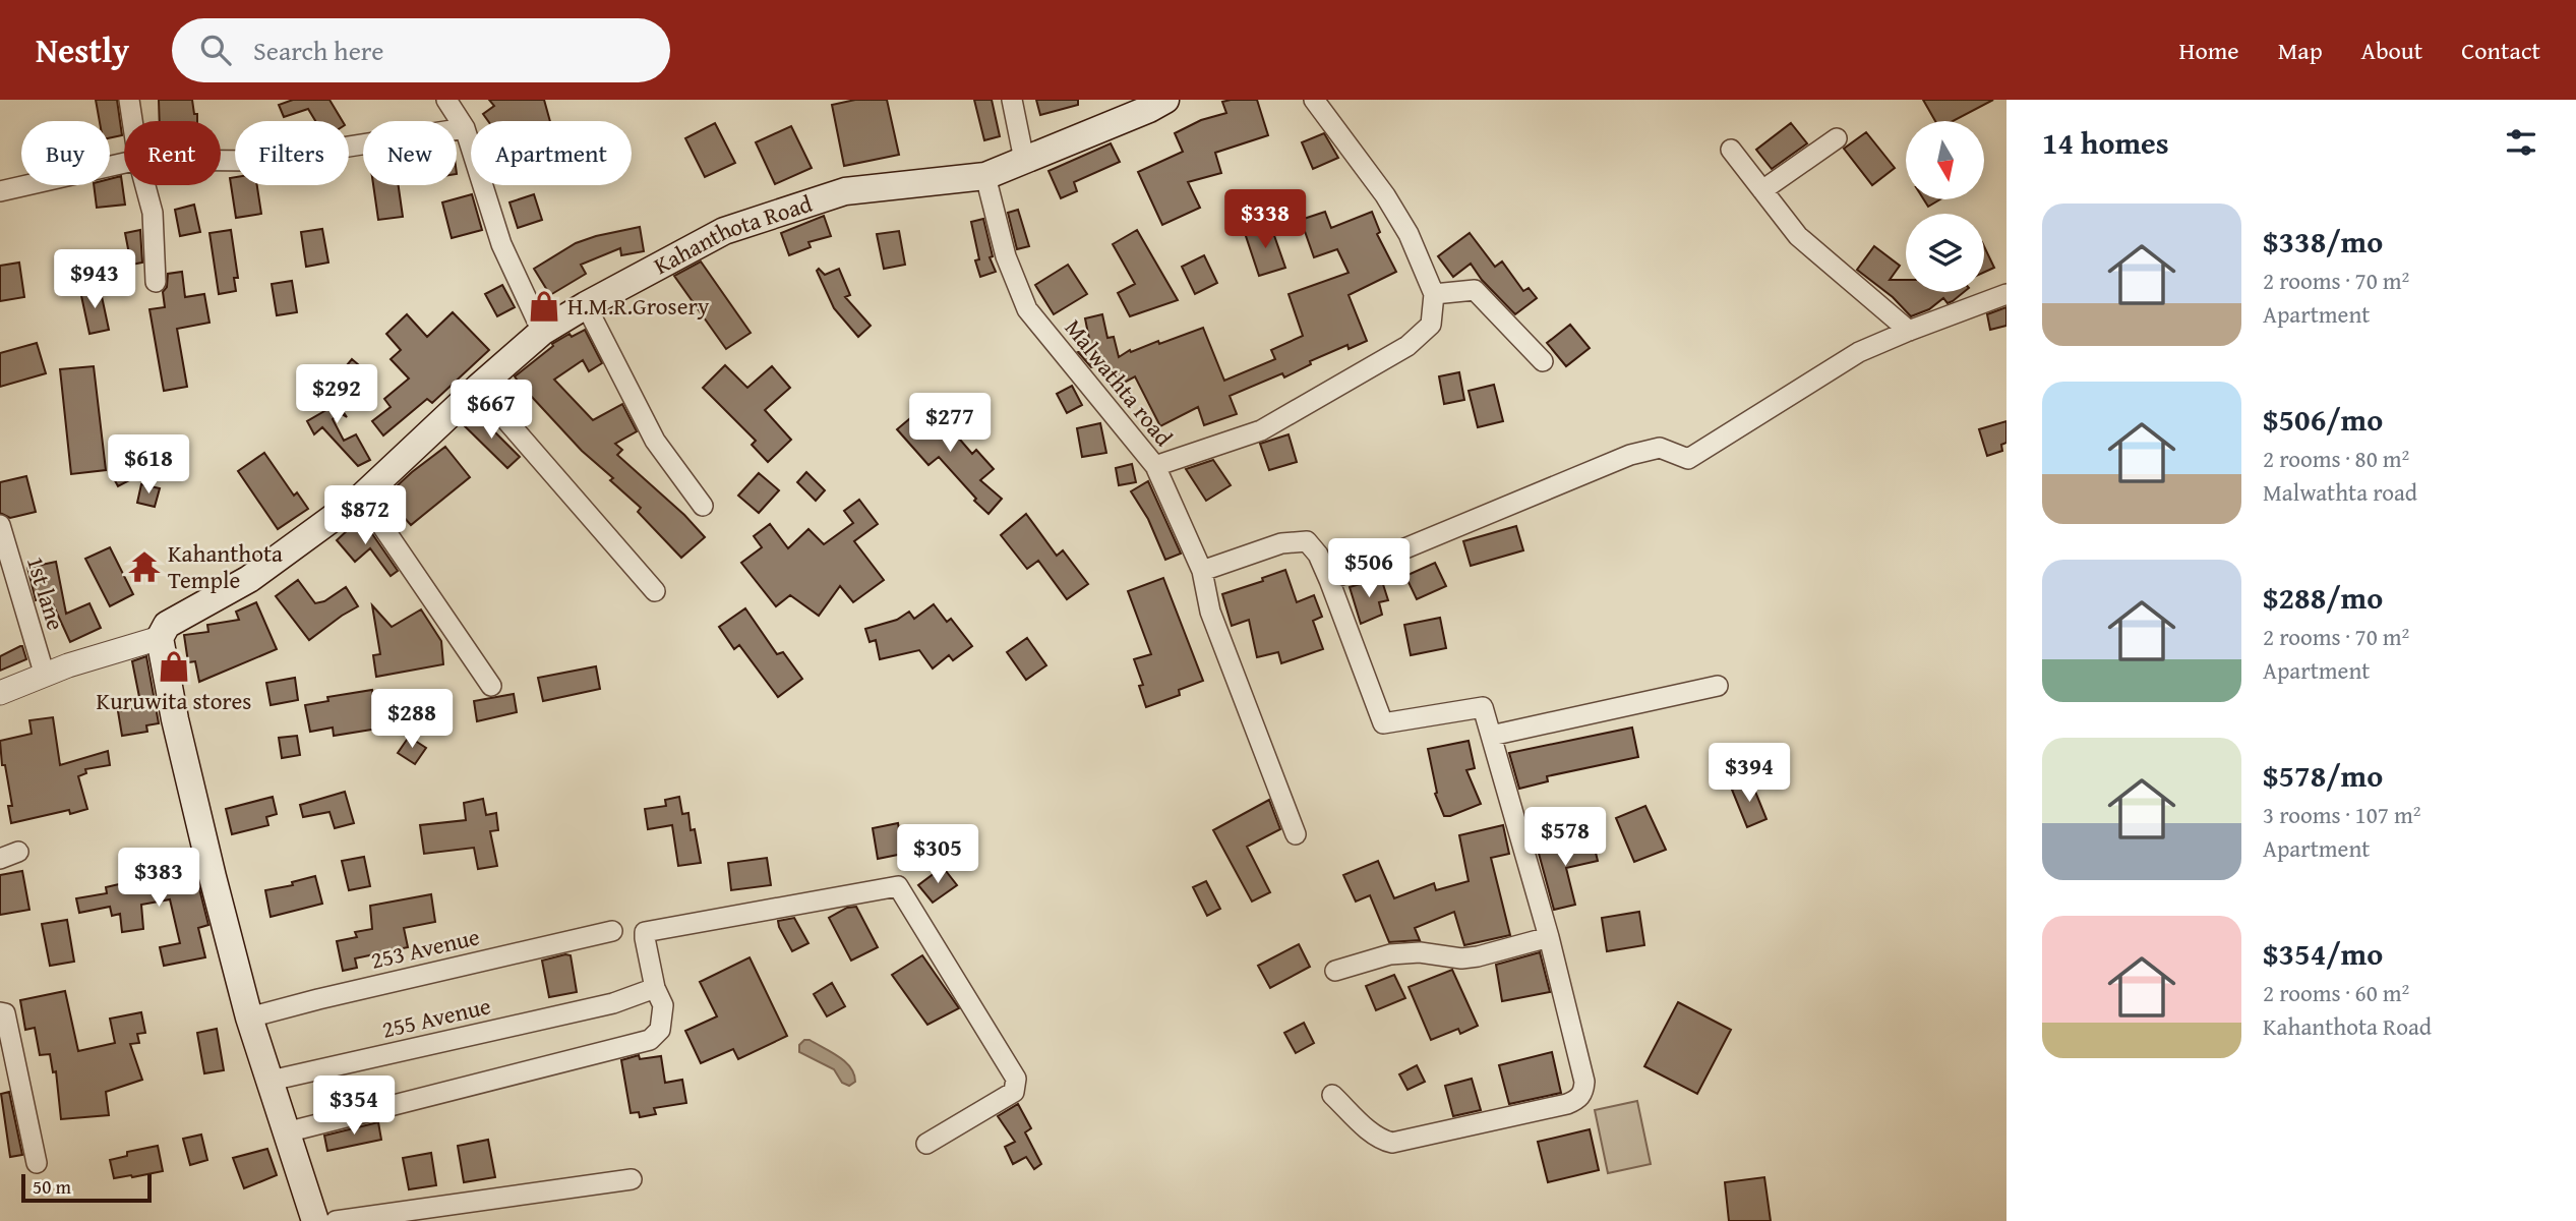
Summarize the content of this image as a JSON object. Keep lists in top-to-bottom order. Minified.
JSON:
{"streets":{"main road":["Kahanthota Road"],"street":["Malwathta road","1st lane","253 Avenue","255 Avenue"]},"crossings":[["Kahanthota Road","Malwathta road"]],"places":{"shop":["H.M.R.Grosery","Kuruwita stores"],"temple":["Kahanthota Temple"]},"scale_bar":"50 m","north":"bottom","page":{"header":"Nestly","search":"Search here","nav":["Home","Map","About","Contact"],"heading":"14 homes","chip":["Buy","Rent","Filters","New","Apartment"],"list":[{"name":"$338/mo","note":"2 rooms · 70 m² · Apartment"},{"name":"$506/mo","note":"2 rooms · 80 m² · Malwathta road"},{"name":"$288/mo","note":"2 rooms · 70 m² · Apartment"},{"name":"$578/mo","note":"3 rooms · 107 m² · Apartment"},{"name":"$354/mo","note":"2 rooms · 60 m² · Kahanthota Road"}],"price":["$338","$943","$292","$667","$277","$618","$872","$506","$288","$394","$578","$305","$383","$354"],"scale":"50 m"}}
